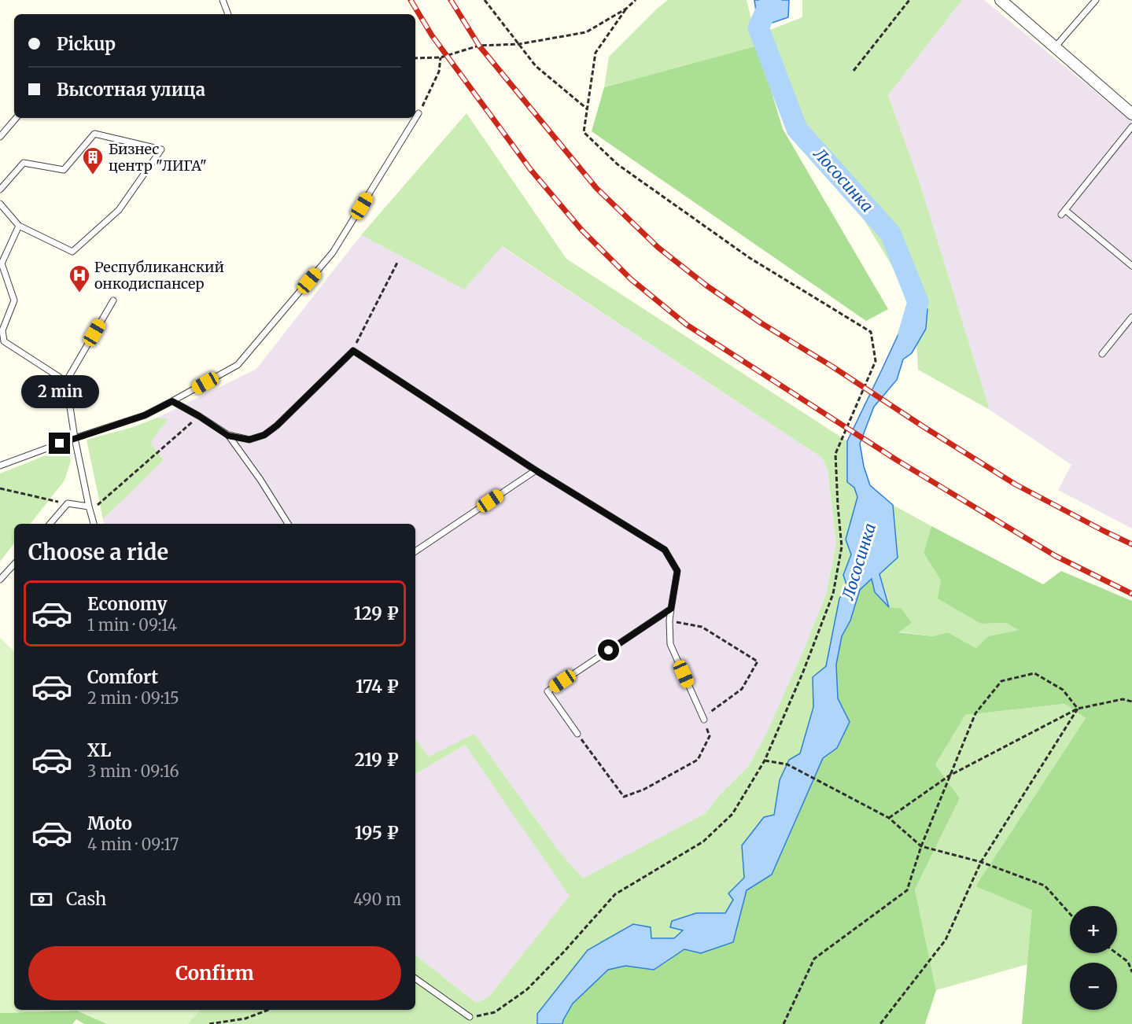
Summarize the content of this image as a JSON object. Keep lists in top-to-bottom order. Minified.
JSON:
{"water":["Лососинка"],"places":{"building":["Бизнес центр \"ЛИГА\""],"hospital":["Республиканский онкодиспансер"]},"page":{"banner":["Pickup","Высотная улица"],"bubble":"2 min","heading":"Choose a ride","list":[{"name":"Economy","note":"1 min · 09:14","value":"129 ₽"},{"name":"Comfort","note":"2 min · 09:15","value":"174 ₽"},{"name":"XL","note":"3 min · 09:16","value":"219 ₽"},{"name":"Moto","note":"4 min · 09:17","value":"195 ₽"}],"pay":["Cash","490 m"],"map_buttons":["+","−"],"buttons":"Confirm"}}
